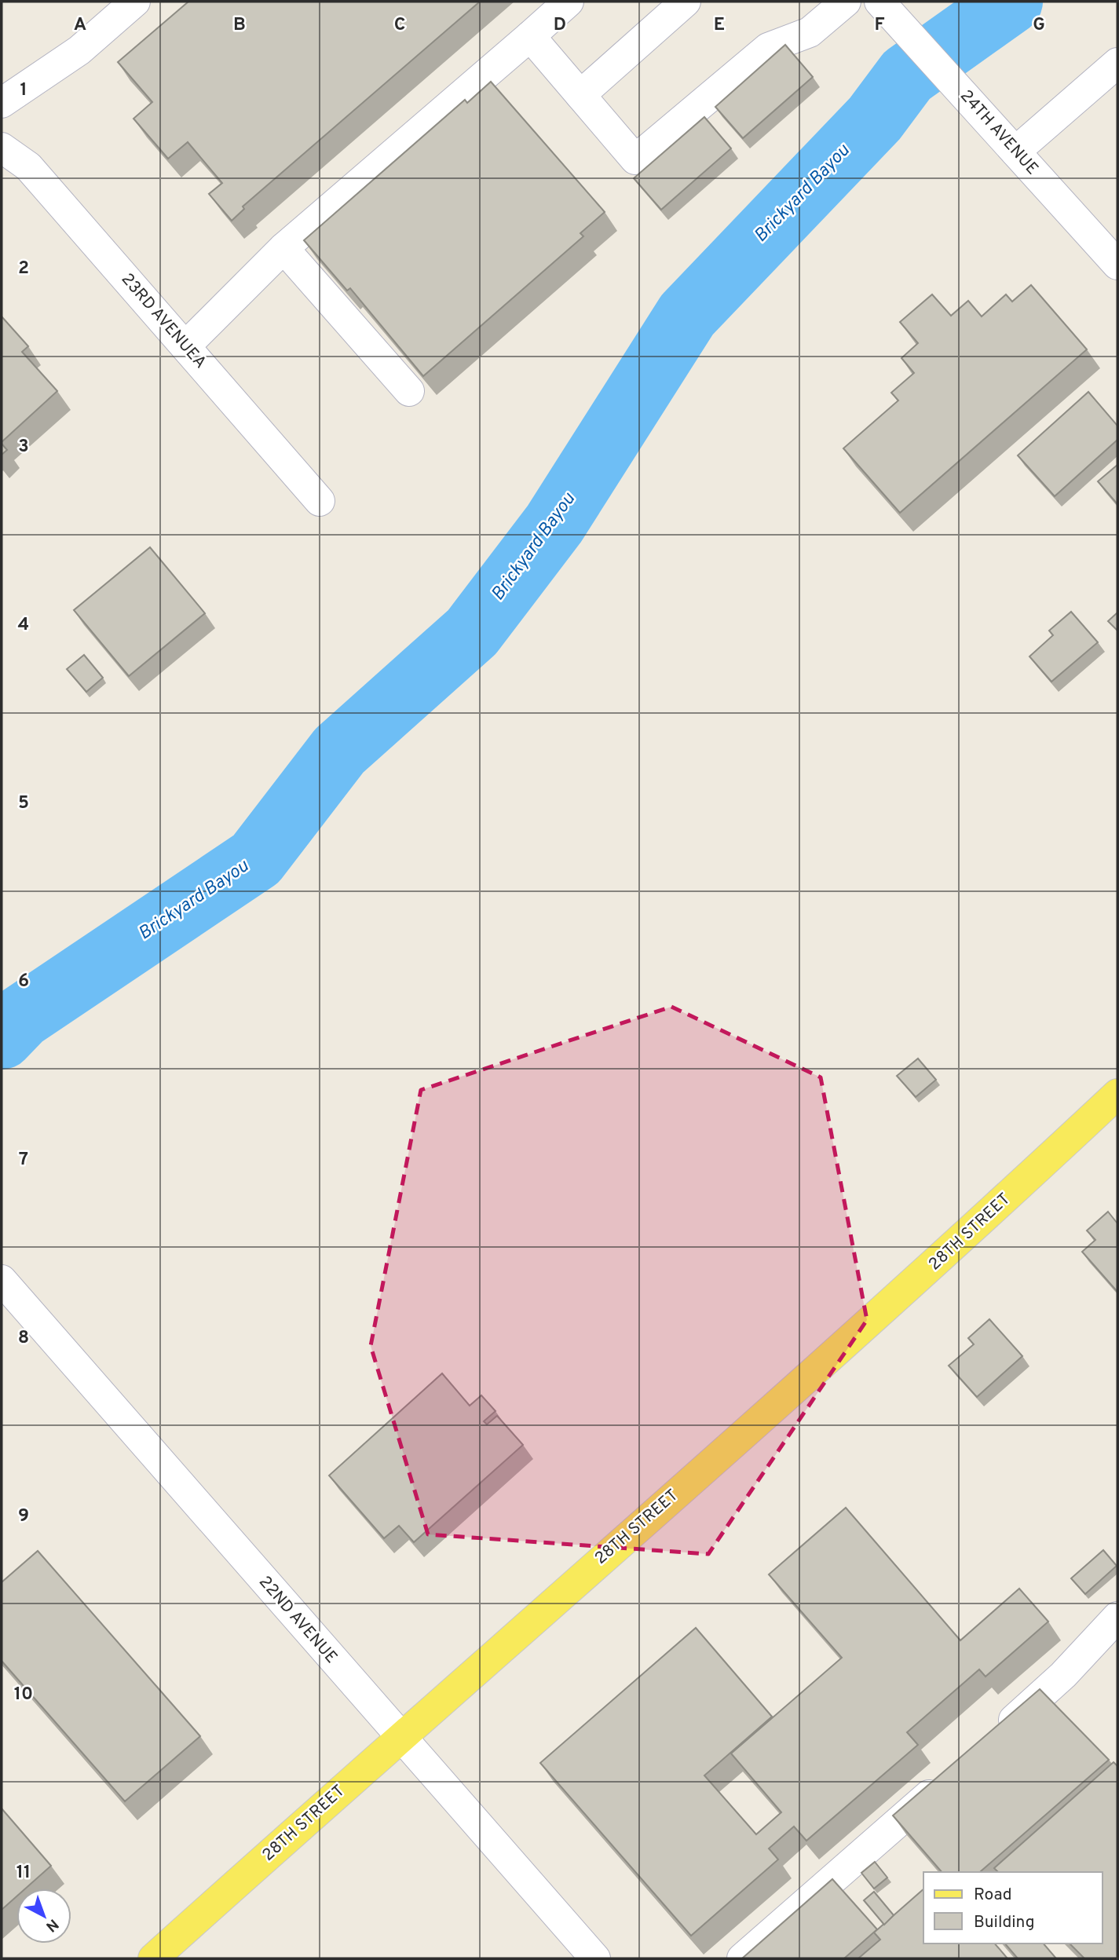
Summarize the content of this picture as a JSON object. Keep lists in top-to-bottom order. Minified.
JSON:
{"streets":{"main road":["28TH STREET"],"street":["24TH AVENUE","23RD AVENUEA","22ND AVENUE"]},"crossings":[["28TH STREET","22ND AVENUE"]],"water":["Brickyard Bayou"],"legend":["Road","Building"],"north":"bottom right","grid":{"columns":["A","B","C","D","E","F","G"],"rows":["1","2","3","4","5","6","7","8","9","10","11"]}}
